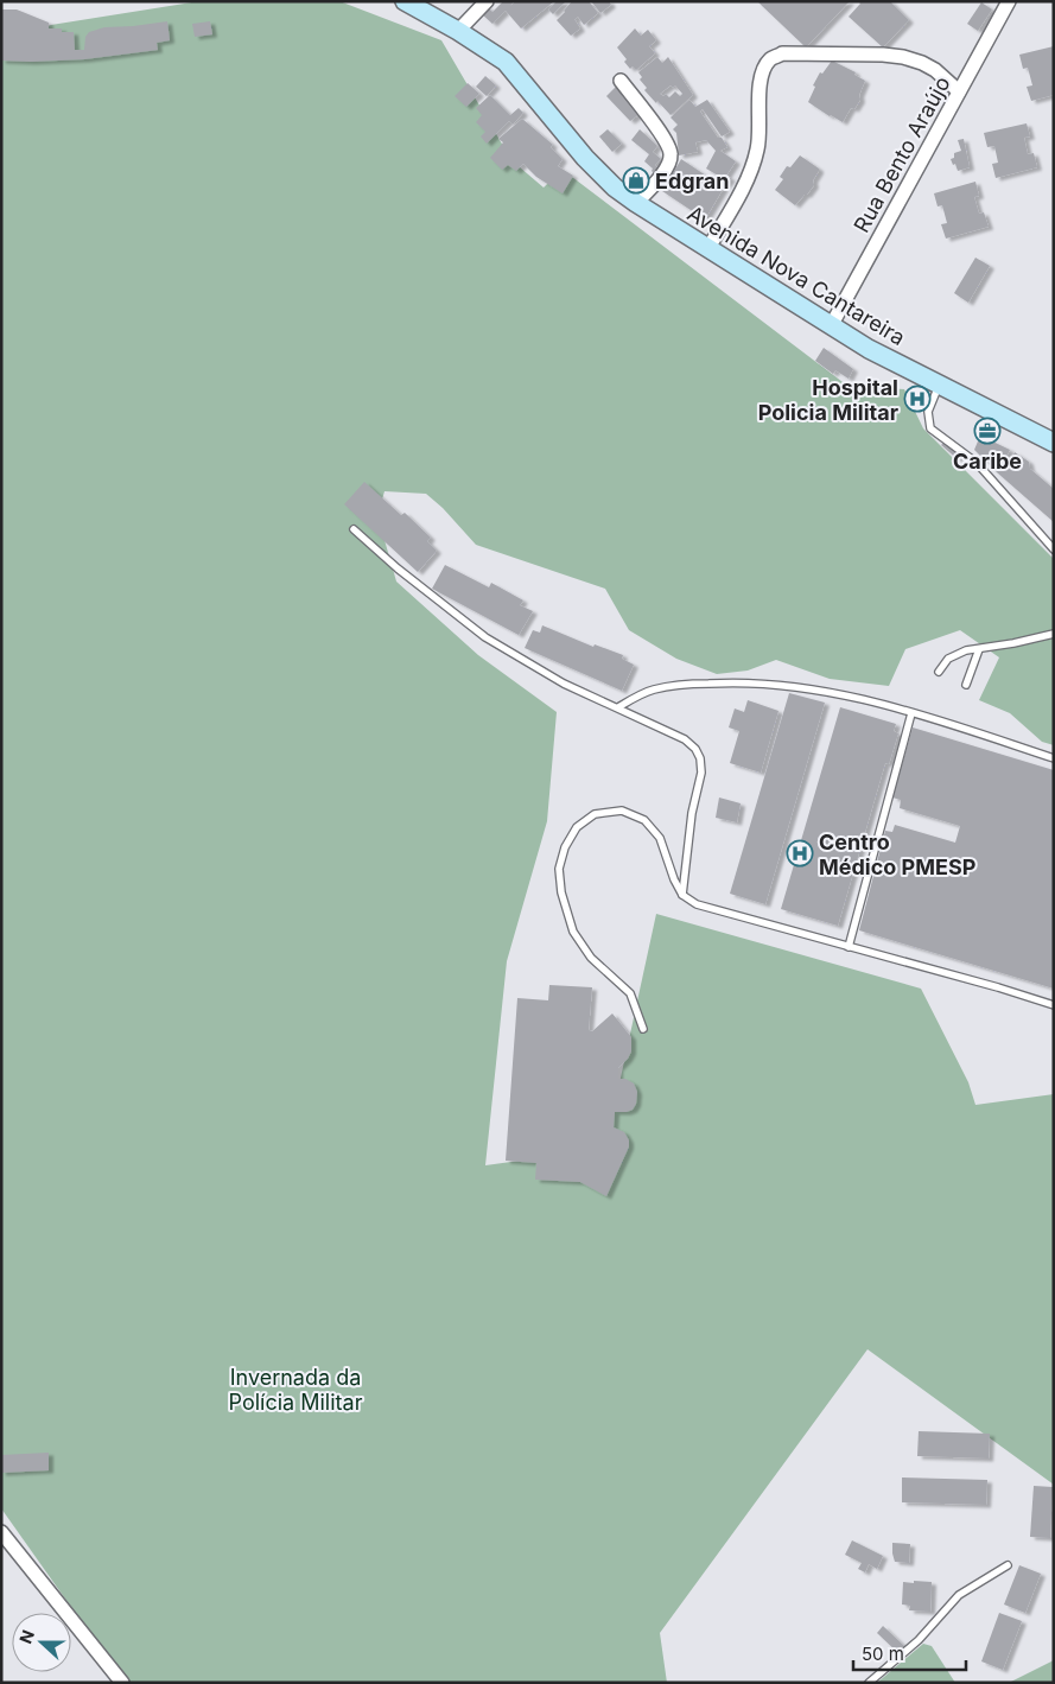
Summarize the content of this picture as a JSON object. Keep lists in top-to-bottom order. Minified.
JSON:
{"streets":{"main road":["Avenida Nova Cantareira"],"street":["Rua Bento Araújo"]},"crossings":[["Rua Bento Araújo","Avenida Nova Cantareira"]],"parks":["Invernada da Polícia Militar"],"places":{"shop":["Edgran"],"hospital":["Hospital Policia Militar","Centro Médico PMESP"],"office":["Caribe"]},"scale_bar":"50 m","north":"left"}
